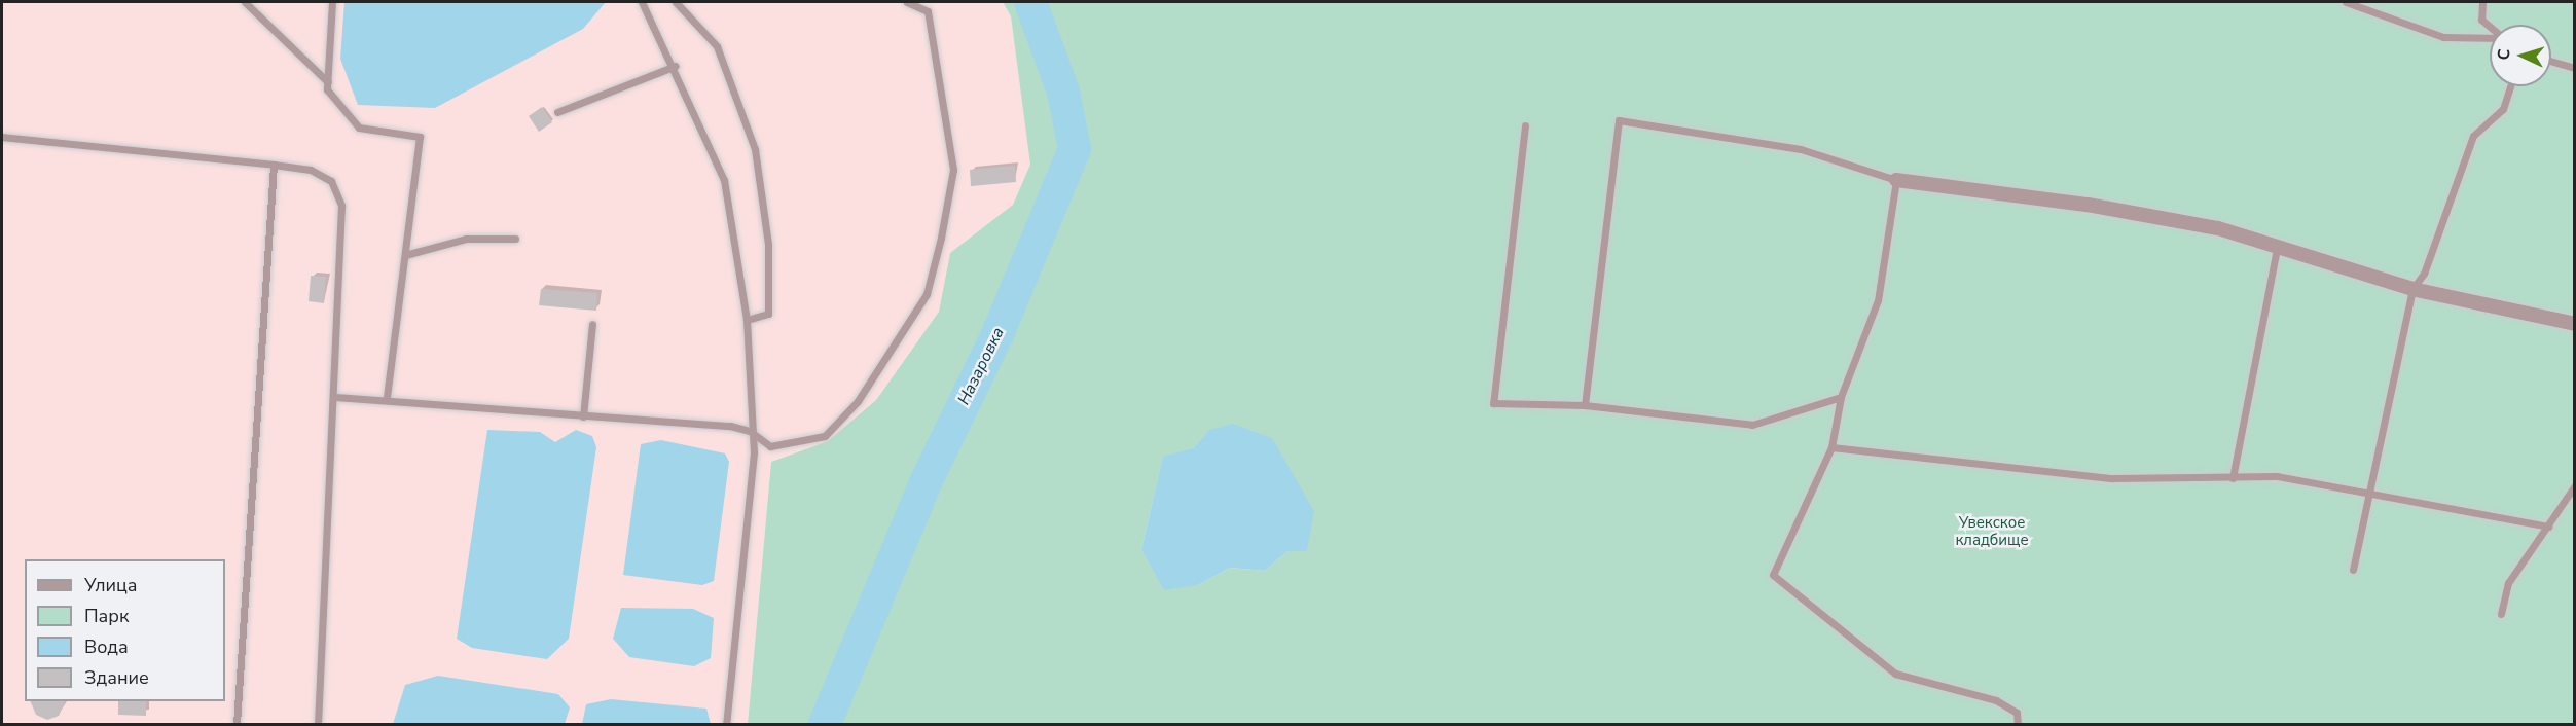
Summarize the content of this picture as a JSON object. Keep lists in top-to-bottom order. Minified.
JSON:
{"water":["Назаровка"],"parks":["Увекское кладбище"],"legend":["Улица","Парк","Вода","Здание"],"north":"left"}
